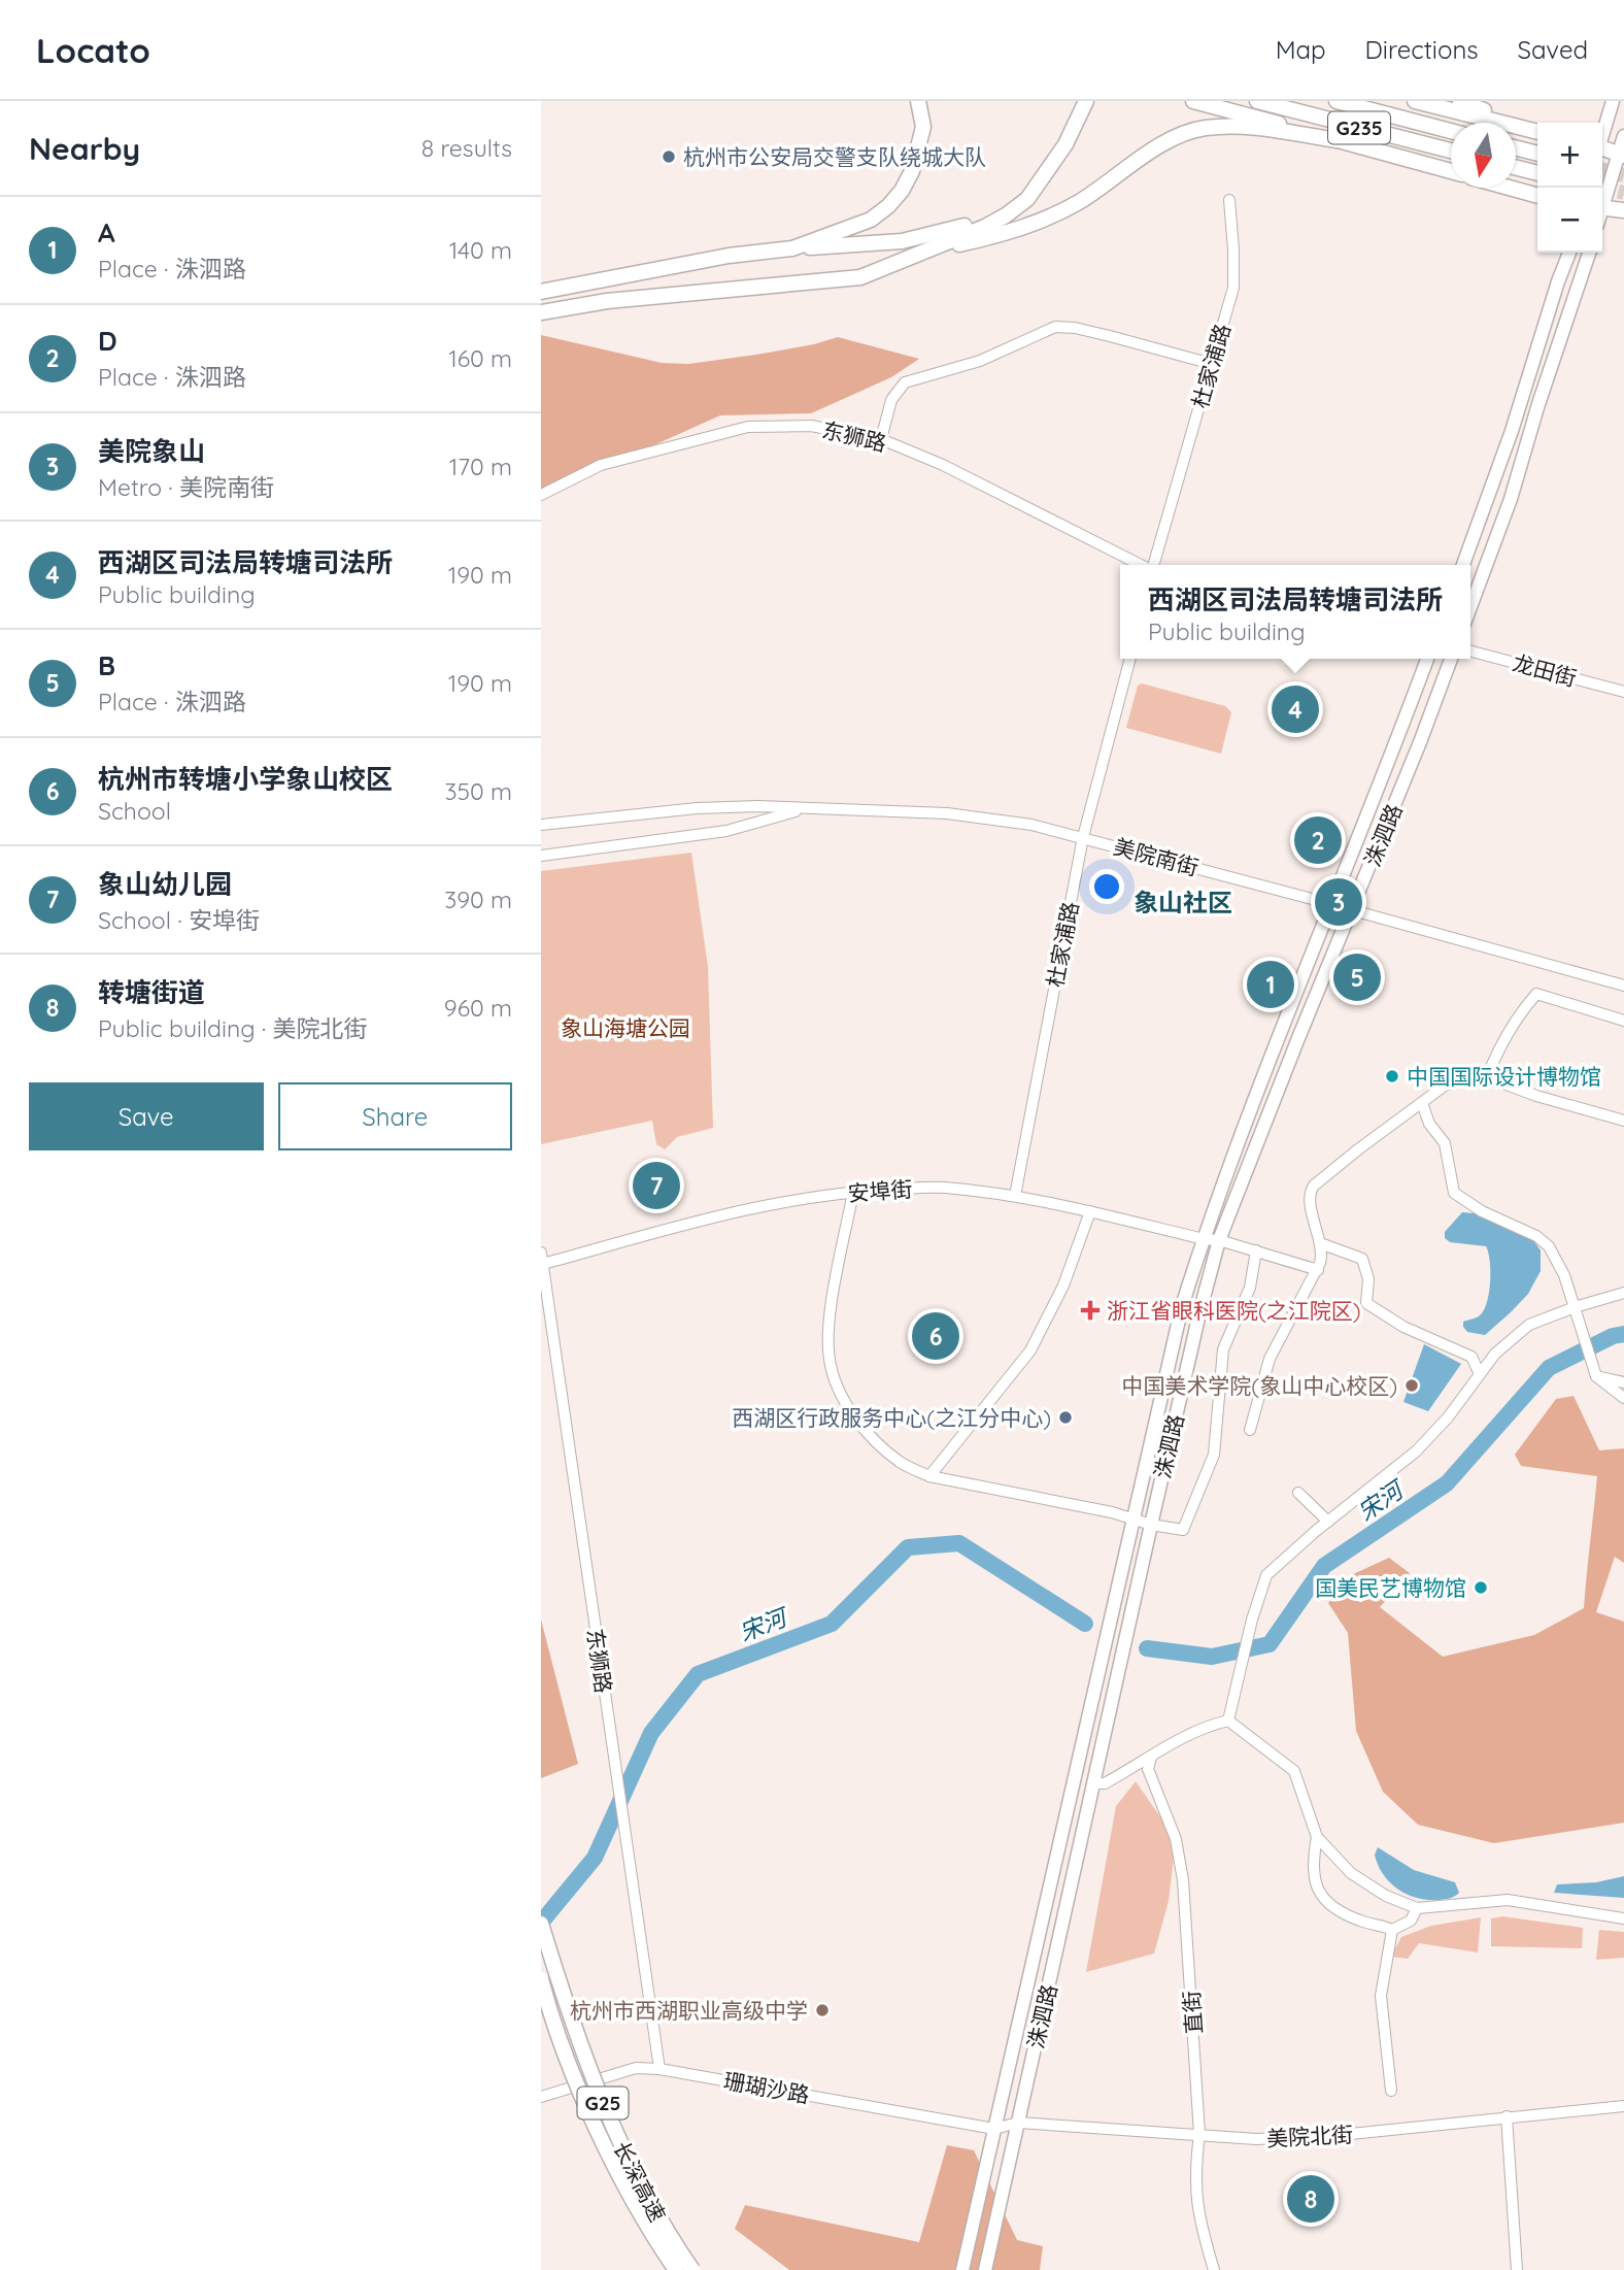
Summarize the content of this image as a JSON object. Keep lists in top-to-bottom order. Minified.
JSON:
{"streets":{"highway":["G235","G25","长深高速"],"main road":["洙泗路"],"street":["杜家浦路","东狮路","龙田街","美院南街","安埠街","直街","珊瑚沙路","美院北街"]},"crossings":[["杜家浦路","美院南街"],["杜家浦路","安埠街"],["东狮路","安埠街"],["东狮路","珊瑚沙路"],["洙泗路","美院南街"],["洙泗路","安埠街"],["洙泗路","珊瑚沙路"],["洙泗路","美院北街"],["直街","美院北街"],["珊瑚沙路","美院北街"]],"districts":["象山社区"],"water":["宋河"],"parks":["象山海塘公园"],"places":{"other":["杭州市公安局交警支队绕城大队","中国国际设计博物馆","中国美术学院(象山中心校区)","西湖区行政服务中心(之江分中心)","国美民艺博物馆","杭州市西湖职业高级中学"],"health":["浙江省眼科医院(之江院区)"]},"north":"bottom","page":{"header":"Locato","nav":["Map","Directions","Saved"],"heading":["Nearby","8 results"],"map_buttons":["+","−"],"list":[{"mark":"1","name":"A","note":"Place · 洙泗路","value":"140 m"},{"mark":"2","name":"D","note":"Place · 洙泗路","value":"160 m"},{"mark":"3","name":"美院象山","note":"Metro · 美院南街","value":"170 m"},{"mark":"4","name":"西湖区司法局转塘司法所","note":"Public building","value":"190 m"},{"mark":"5","name":"B","note":"Place · 洙泗路","value":"190 m"},{"mark":"6","name":"杭州市转塘小学象山校区","note":"School","value":"350 m"},{"mark":"7","name":"象山幼儿园","note":"School · 安埠街","value":"390 m"},{"mark":"8","name":"转塘街道","note":"Public building · 美院北街","value":"960 m"}],"popup":["西湖区司法局转塘司法所","Public building"],"pins":["4","2","3","5","1","7","6","8"],"buttons":["Save","Share"]}}
